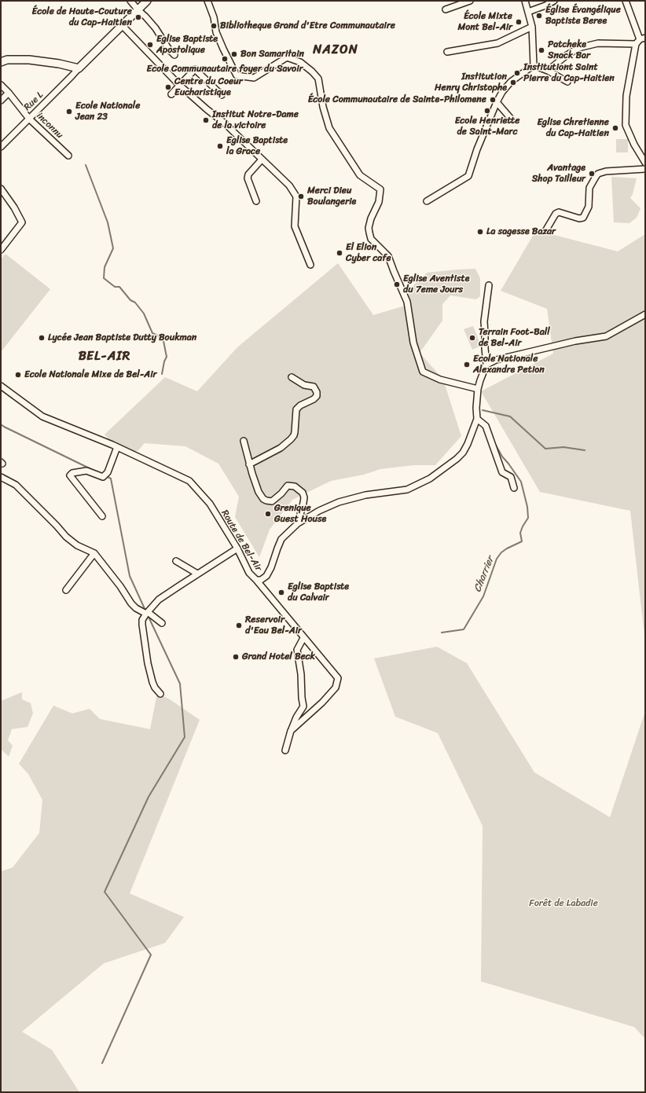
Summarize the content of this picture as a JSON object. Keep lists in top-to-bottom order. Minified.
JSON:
{"streets":{"street":["Rue L","inconnu","Route de Bel-Air"]},"crossings":[["Rue L","inconnu"]],"districts":["NAZON","BEL-AIR"],"water":["Charrier"],"parks":["Forêt de Labadie"],"places":["Église Évangélique Baptiste Beree","École de Haute-Couture du Cap-Haitien","École Mixte Mont Bel-Air","Bibliotheque Grand d'Etre Communautaire","Eglise Baptiste Apostolique","Patcheke Snack Bar","Bon Samaritain","Ecole Communautaire foyer du Savoir","Institutiont Saint Pierre du Cap-Haitien","Institution Henry Christophe","Centre du Coeur Eucharistique","École Communautaire de Sainte-Philomene","Ecole Henriette de Saint-Marc","Ecole Nationale Jean 23","Institut Notre-Dame de la victoire","Eglise Chretienne du Cap-Haitien","Eglise Baptiste la Grace","Avantage Shop Tailleur","Merci Dieu Boulangerie","La sagesse Bazar","El Elion Cyber cafe","Eglise Aventiste du 7eme Jours","Lycée Jean Baptiste Dutty Boukman","Terrain Foot-Ball de Bel-Air","Ecole Nationale Alexandre Petion","Ecole Nationale Mixe de Bel-Air","Grenique Guest House","Eglise Baptiste du Calvair","Reservoir d'Eau Bel-Air","Grand Hotel Beck"]}
